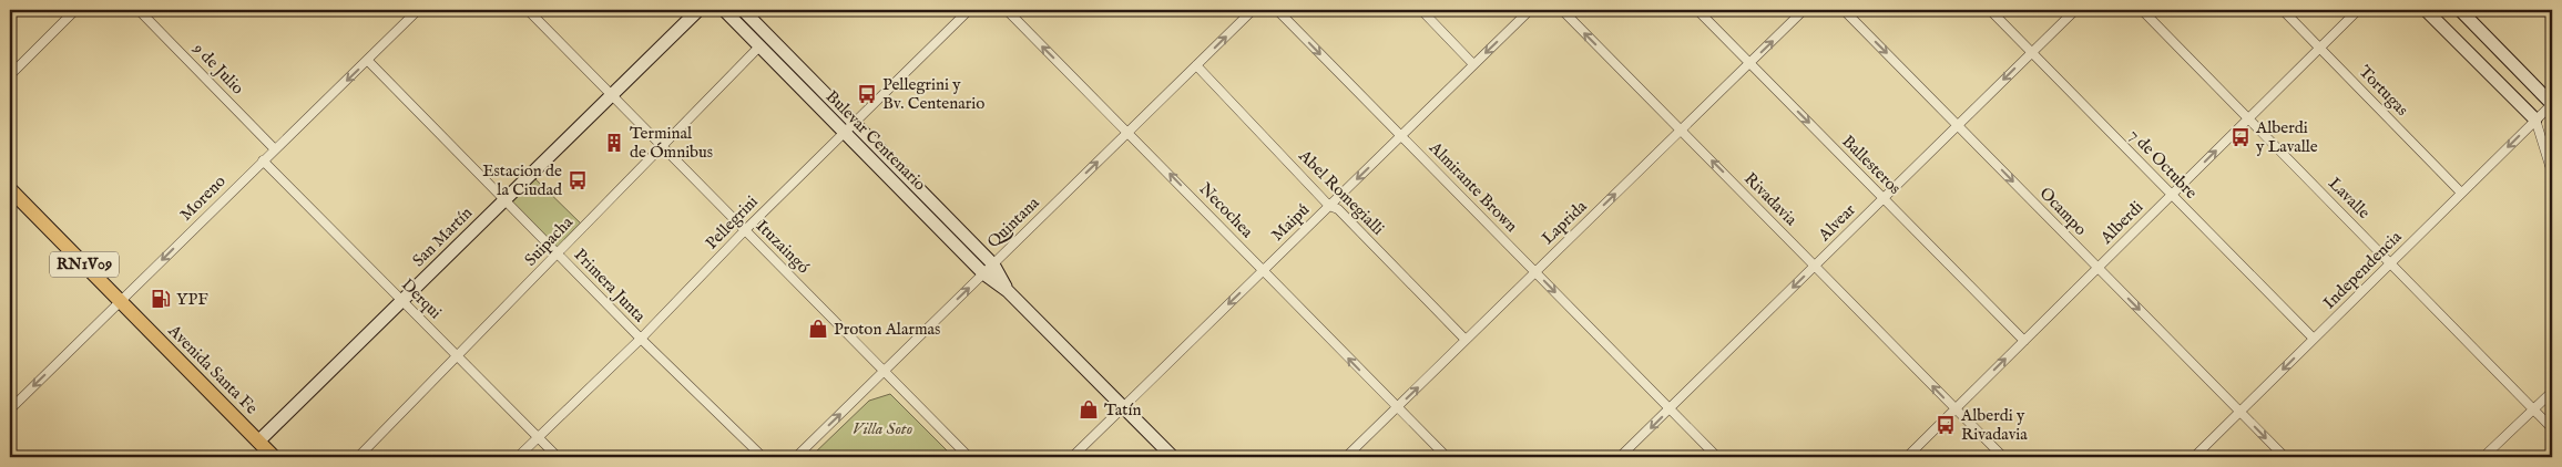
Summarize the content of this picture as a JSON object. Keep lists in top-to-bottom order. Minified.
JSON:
{"streets":{"main road":["Bulevar Centenario","San Martín","RN1V09","Avenida Santa Fe"],"street":["9 de Julio","Tortugas","7 de Octubre","Ballesteros","Almirante Brown","Abel Romegialli","Moreno","Lavalle","Rivadavia","Necochea","Ocampo","Pellegrini","Quintana","Maipú","Laprida","Alvear","Alberdi","Suipacha","Ituzaingó","Independencia","Primera Junta","Derqui"]},"crossings":[["9 de Julio","Moreno"],["Tortugas","Alberdi"],["Tortugas","Independencia"],["Bulevar Centenario","Pellegrini"],["Bulevar Centenario","Quintana"],["Bulevar Centenario","Maipú"],["Bulevar Centenario","Suipacha"],["7 de Octubre","Alvear"],["7 de Octubre","Alberdi"],["7 de Octubre","Independencia"],["Ballesteros","Laprida"],["Ballesteros","Alvear"],["Ballesteros","Alberdi"],["Almirante Brown","Maipú"],["Almirante Brown","Laprida"],["Almirante Brown","Alvear"],["Abel Romegialli","Quintana"],["Abel Romegialli","Maipú"],["Abel Romegialli","Laprida"],["Moreno","Primera Junta"],["Moreno","Derqui"],["Moreno","Avenida Santa Fe"],["Lavalle","Alberdi"],["Lavalle","Independencia"],["Rivadavia","Laprida"],["Rivadavia","Alvear"],["Rivadavia","Alberdi"],["Necochea","Quintana"],["Necochea","Maipú"],["Necochea","Laprida"],["Ocampo","Alvear"],["Ocampo","Alberdi"],["Ocampo","Independencia"],["Pellegrini","Ituzaingó"],["Pellegrini","Primera Junta"],["Pellegrini","Derqui"],["Quintana","Ituzaingó"],["San Martín","Ituzaingó"],["San Martín","Primera Junta"],["San Martín","Derqui"],["San Martín","Avenida Santa Fe"],["Suipacha","Ituzaingó"],["Suipacha","Primera Junta"],["Suipacha","Derqui"]],"one_way":["Ballesteros","Almirante Brown","Moreno","Rivadavia","Necochea","Ocampo","Quintana","Maipú","Laprida","Alvear","Independencia"],"parks":["Villa Soto"],"places":{"bus stop":["Pellegrini y Bv. Centenario","Alberdi y Lavalle","Estacion de la Ciudad","Alberdi y Rivadavia"],"building":["Terminal de Ómnibus"],"fuel station":["YPF"],"shop":["Proton Alarmas","Tatín"]}}
